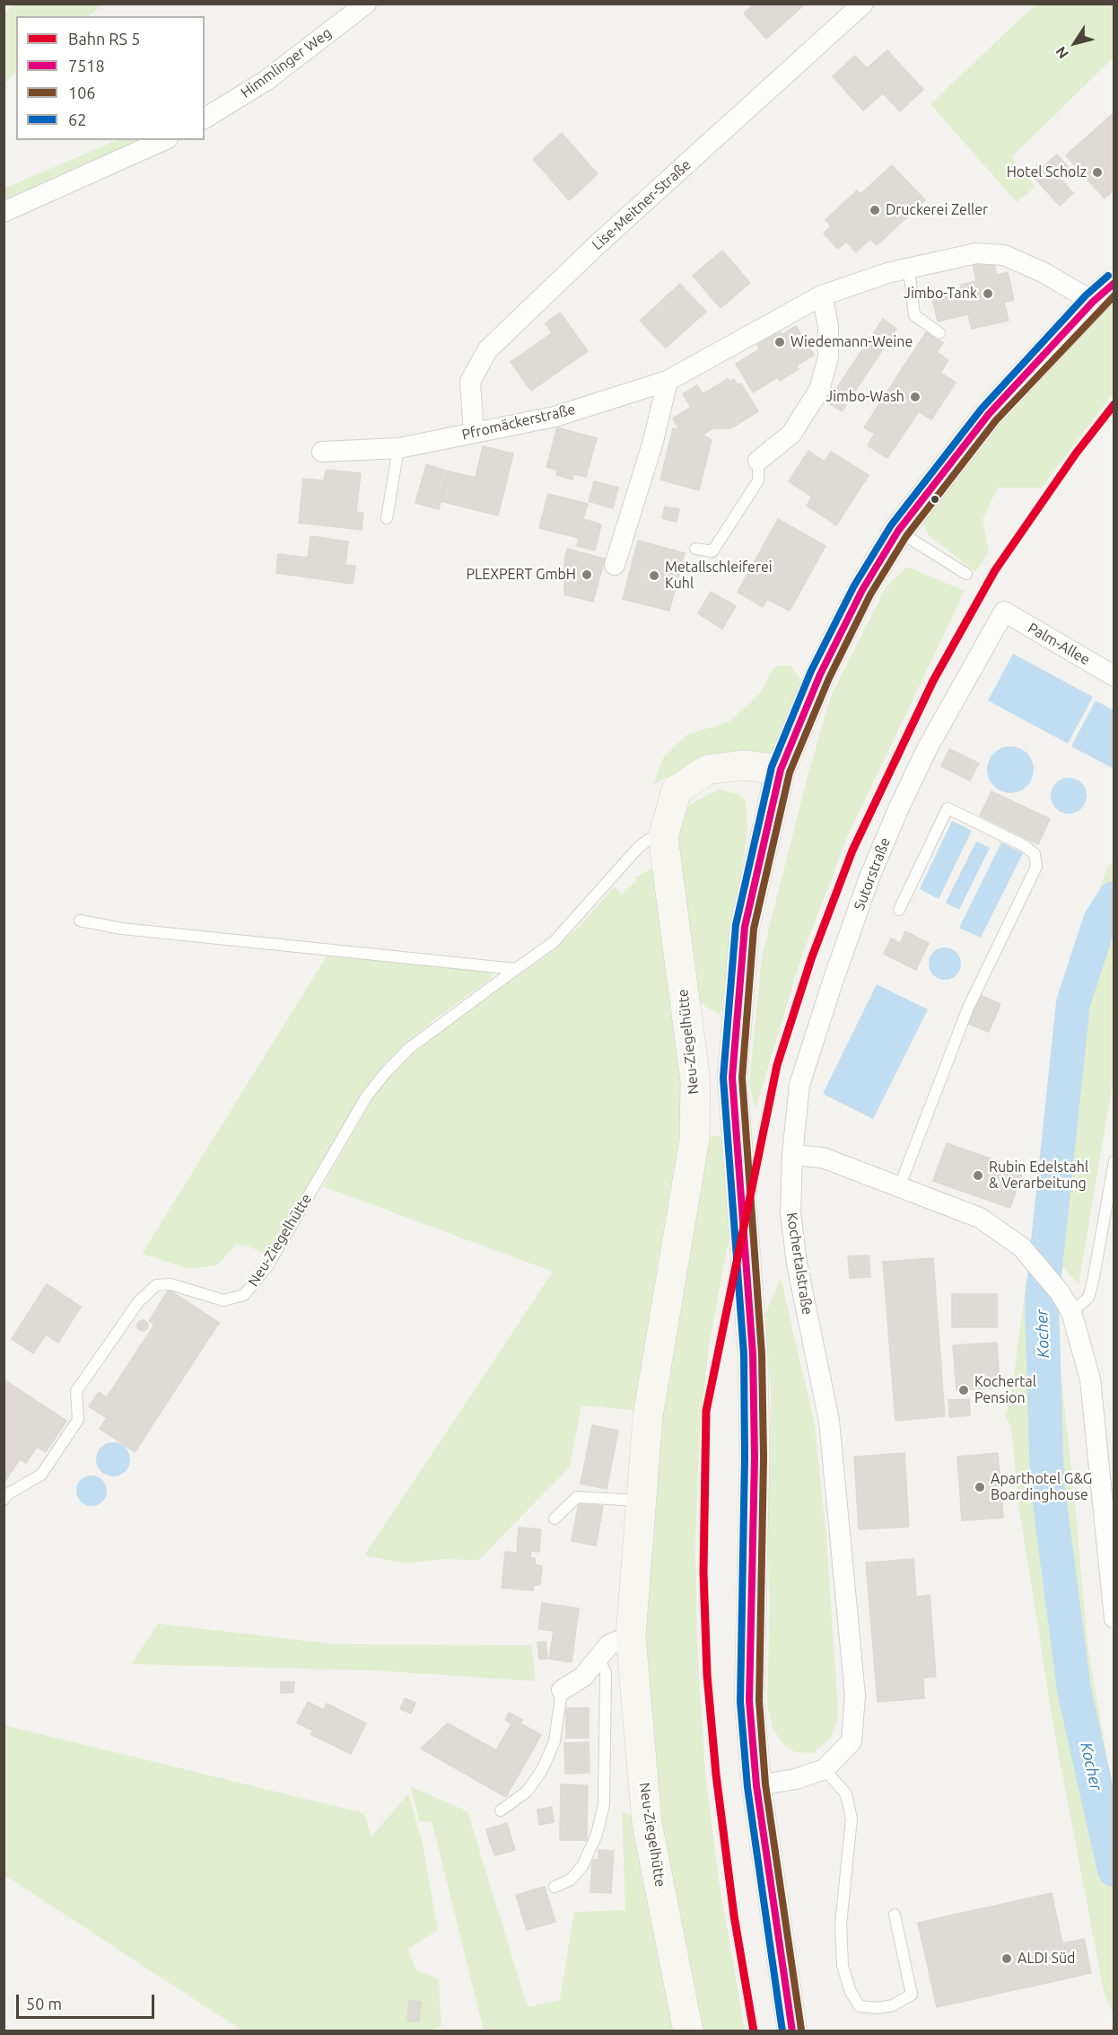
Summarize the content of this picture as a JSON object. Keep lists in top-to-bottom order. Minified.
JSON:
{"streets":{"street":["Himmlinger Weg","Lise-Meitner-Straße","Pfromäckerstraße","Palm-Allee","Sutorstraße","Neu-Ziegelhütte","Kochertalstraße"]},"crossings":[["Lise-Meitner-Straße","Pfromäckerstraße"],["Palm-Allee","Sutorstraße"],["Sutorstraße","Kochertalstraße"]],"water":["Kocher"],"places":["Hotel Scholz","Druckerei Zeller","Jimbo-Tank","Wiedemann-Weine","Jimbo-Wash","PLEXPERT GmbH","Metallschleiferei Kuhl","Rubin Edelstahl & Verarbeitung","Kochertal Pension","Aparthotel G&G Boardinghouse","ALDI Süd"],"lines":["transit line 62","transit line 7518","transit line 106"],"legend":["Bahn RS 5","7518","106","62"],"scale_bar":"50 m","north":"bottom left"}
